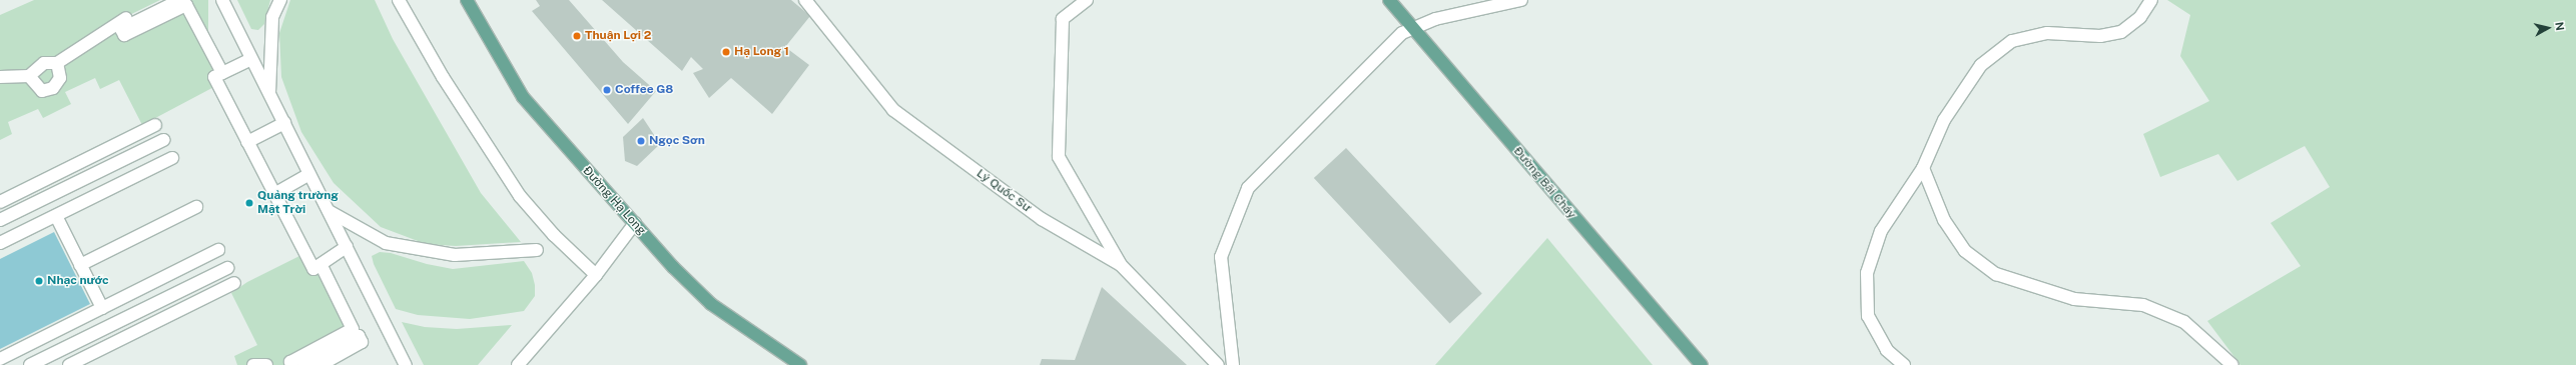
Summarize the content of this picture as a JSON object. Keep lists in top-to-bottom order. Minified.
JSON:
{"streets":{"main road":["Đường Bãi Cháy","Đường Hạ Long"],"street":["Lý Quốc Sư"]},"places":["Thuận Lợi 2","Hạ Long 1","Coffee G8","Ngọc Sơn","Quảng trường Mặt Trời","Nhạc nước"],"north":"right"}
